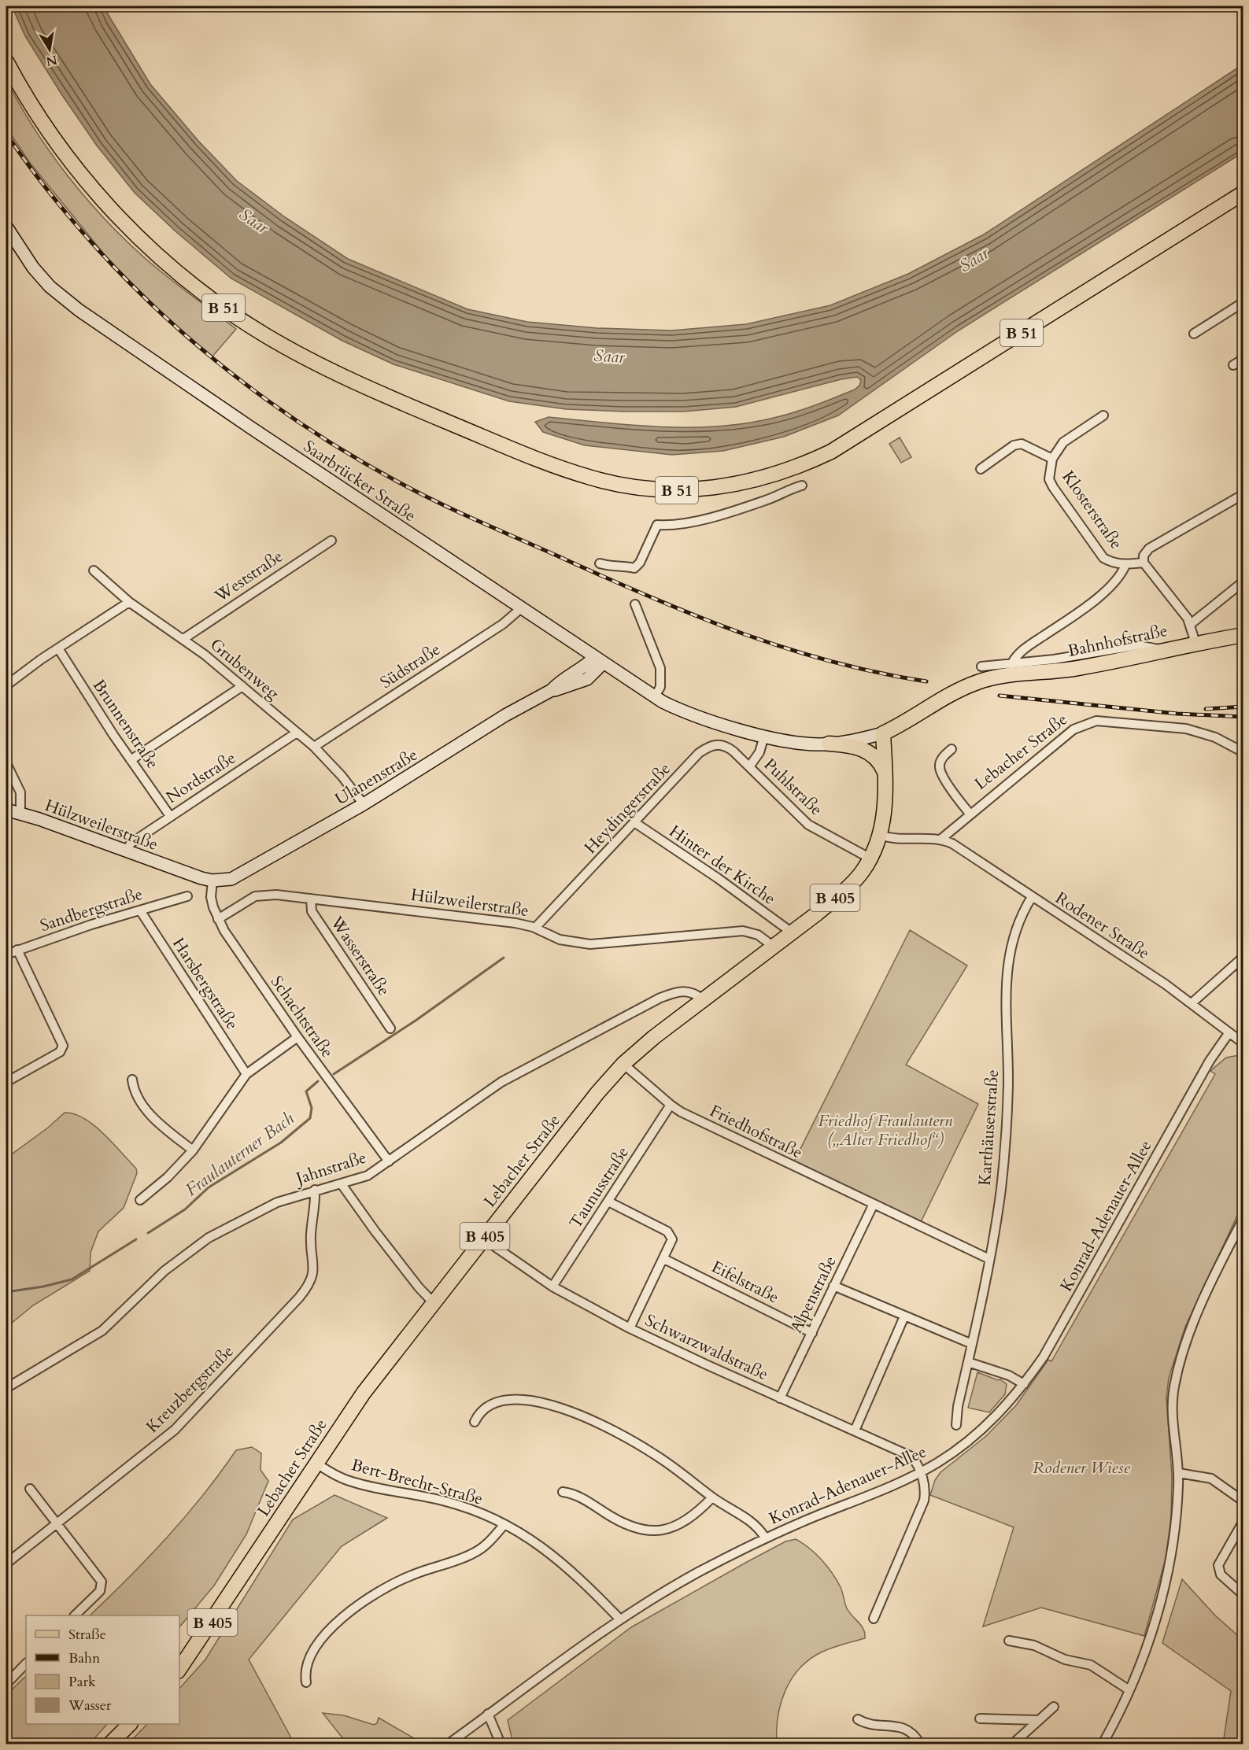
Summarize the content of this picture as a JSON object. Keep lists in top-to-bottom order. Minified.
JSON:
{"streets":{"main road":["B 51","Bahnhofstraße","Lebacher Straße","B 405"],"street":["Saarbrücker Straße","Klosterstraße","Weststraße","Südstraße","Grubenweg","Brunnenstraße","Ulanenstraße","Nordstraße","Puhlstraße","Heydingerstraße","Hülzweilerstraße","Hinter der Kirche","Sandbergstraße","Rodener Straße","Wasserstraße","Harsbergstraße","Schachtstraße","Karthäuserstraße","Friedhofstraße","Jahnstraße","Taunusstraße","Konrad-Adenauer-Allee","Eifelstraße","Alpenstraße","Schwarzwaldstraße","Kreuzbergstraße","Bert-Brecht-Straße"]},"crossings":[["Saarbrücker Straße","Bahnhofstraße"],["Saarbrücker Straße","Südstraße"],["Saarbrücker Straße","Ulanenstraße"],["Saarbrücker Straße","Puhlstraße"],["Saarbrücker Straße","B 405"],["Weststraße","Grubenweg"],["Bahnhofstraße","B 405"],["Südstraße","Grubenweg"],["Grubenweg","Ulanenstraße"],["Grubenweg","Nordstraße"],["Brunnenstraße","Nordstraße"],["Lebacher Straße","Puhlstraße"],["Lebacher Straße","Hülzweilerstraße"],["Lebacher Straße","Hinter der Kirche"],["Lebacher Straße","B 405"],["Lebacher Straße","Rodener Straße"],["Lebacher Straße","Friedhofstraße"],["Lebacher Straße","Jahnstraße"],["Lebacher Straße","Schwarzwaldstraße"],["Lebacher Straße","Bert-Brecht-Straße"],["Ulanenstraße","Hülzweilerstraße"],["Ulanenstraße","Schachtstraße"],["Nordstraße","Hülzweilerstraße"],["Puhlstraße","Heydingerstraße"],["Heydingerstraße","Hülzweilerstraße"],["Heydingerstraße","Hinter der Kirche"],["Hülzweilerstraße","Wasserstraße"],["Hülzweilerstraße","Schachtstraße"],["Sandbergstraße","Harsbergstraße"],["Rodener Straße","Karthäuserstraße"],["Rodener Straße","Konrad-Adenauer-Allee"],["Schachtstraße","Jahnstraße"],["Karthäuserstraße","Friedhofstraße"],["Friedhofstraße","Taunusstraße"],["Friedhofstraße","Alpenstraße"],["Jahnstraße","Kreuzbergstraße"],["Taunusstraße","Schwarzwaldstraße"],["Konrad-Adenauer-Allee","Schwarzwaldstraße"],["Konrad-Adenauer-Allee","Bert-Brecht-Straße"],["Eifelstraße","Alpenstraße"],["Alpenstraße","Schwarzwaldstraße"]],"water":["Saar","Fraulauterner Bach"],"parks":["Friedhof Fraulautern („Alter Friedhof“)","Rodener Wiese"],"legend":["Straße","Bahn","Park","Wasser"],"north":"bottom"}
